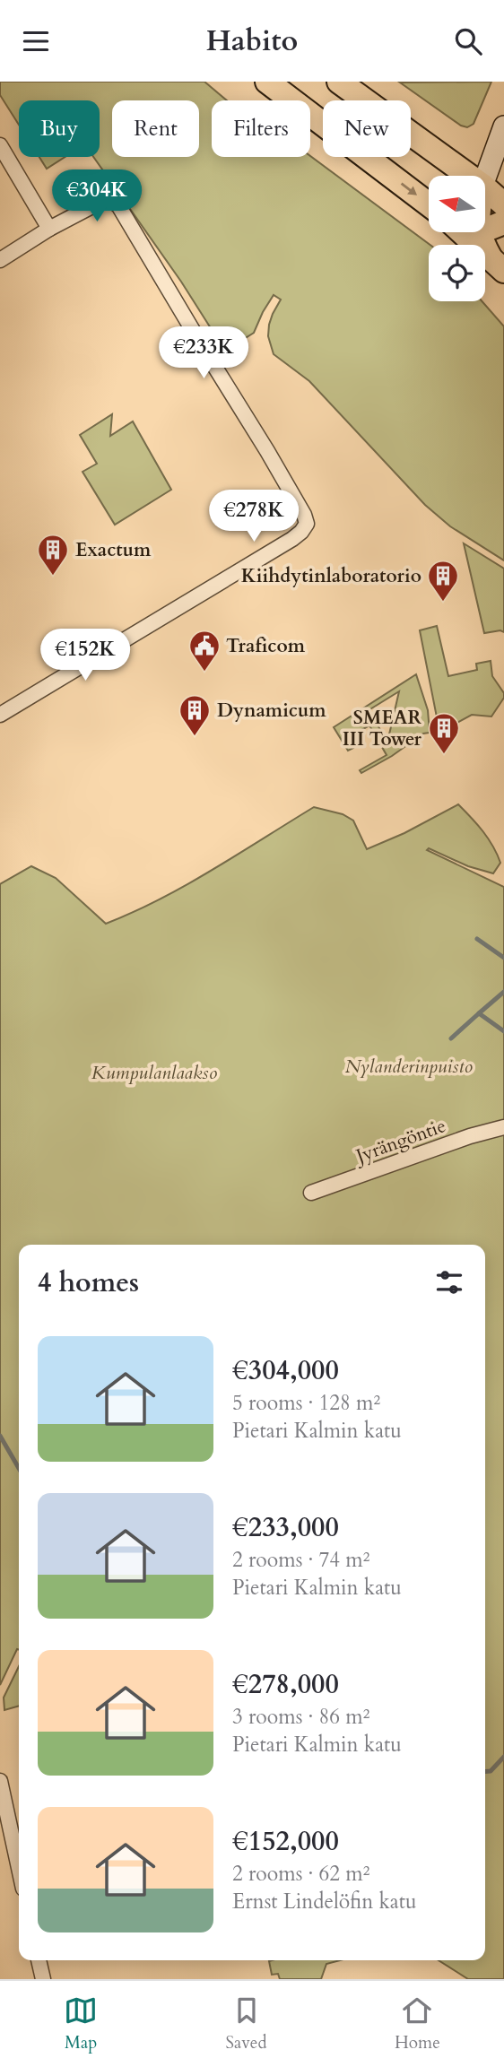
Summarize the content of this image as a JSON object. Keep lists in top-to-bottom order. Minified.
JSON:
{"streets":{"street":["Jyrängöntie"]},"parks":["Nylanderinpuisto","Kumpulanlaakso"],"places":{"building":["Exactum","Kiihdytinlaboratorio","Dynamicum","SMEAR III Tower"],"public building":["Traficom"]},"north":"left","page":{"header":"Habito","chip":["Buy","Rent","Filters","New"],"price":["€304K","€233K","€278K","€152K"],"heading":"4 homes","list":[{"name":"€304,000","note":"5 rooms · 128 m² · Pietari Kalmin katu"},{"name":"€233,000","note":"2 rooms · 74 m² · Pietari Kalmin katu"},{"name":"€278,000","note":"3 rooms · 86 m² · Pietari Kalmin katu"},{"name":"€152,000","note":"2 rooms · 62 m² · Ernst Lindelöfin katu"}],"tabs":["Map","Saved","Home"]}}
